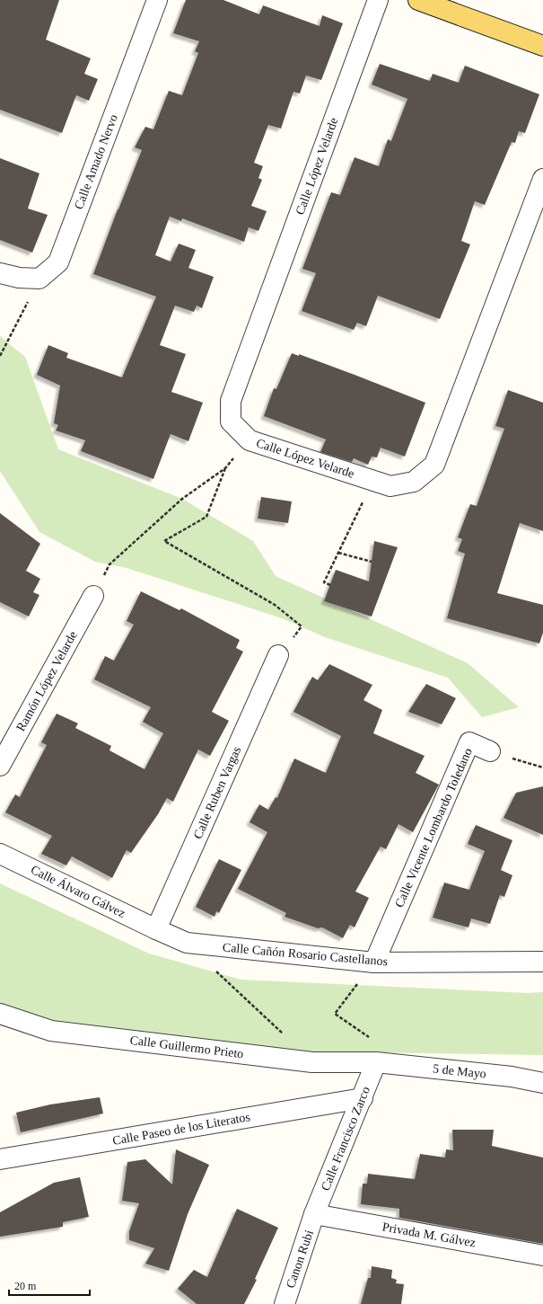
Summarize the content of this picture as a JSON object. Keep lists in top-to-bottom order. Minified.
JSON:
{"streets":{"street":["Calle Amado Nervo","Calle López Velarde","Ramón López Velarde","Calle Ruben Vargas","Calle Vicente Lombardo Toledano","Calle Álvaro Gálvez","Calle Cañón Rosario Castellanos","Calle Guillermo Prieto","5 de Mayo","Calle Paseo de los Literatos","Calle Francisco Zarco","Privada M. Gálvez","Canon Rubi"]},"crossings":[["Calle Ruben Vargas","Calle Álvaro Gálvez"],["Calle Ruben Vargas","Calle Cañón Rosario Castellanos"],["Calle Vicente Lombardo Toledano","Calle Cañón Rosario Castellanos"],["Calle Álvaro Gálvez","Calle Cañón Rosario Castellanos"],["Calle Guillermo Prieto","5 de Mayo"],["Calle Guillermo Prieto","Calle Francisco Zarco"],["5 de Mayo","Calle Francisco Zarco"],["Calle Paseo de los Literatos","Calle Francisco Zarco"],["Calle Francisco Zarco","Privada M. Gálvez"],["Calle Francisco Zarco","Canon Rubi"],["Privada M. Gálvez","Canon Rubi"]],"scale_bar":"20 m"}
